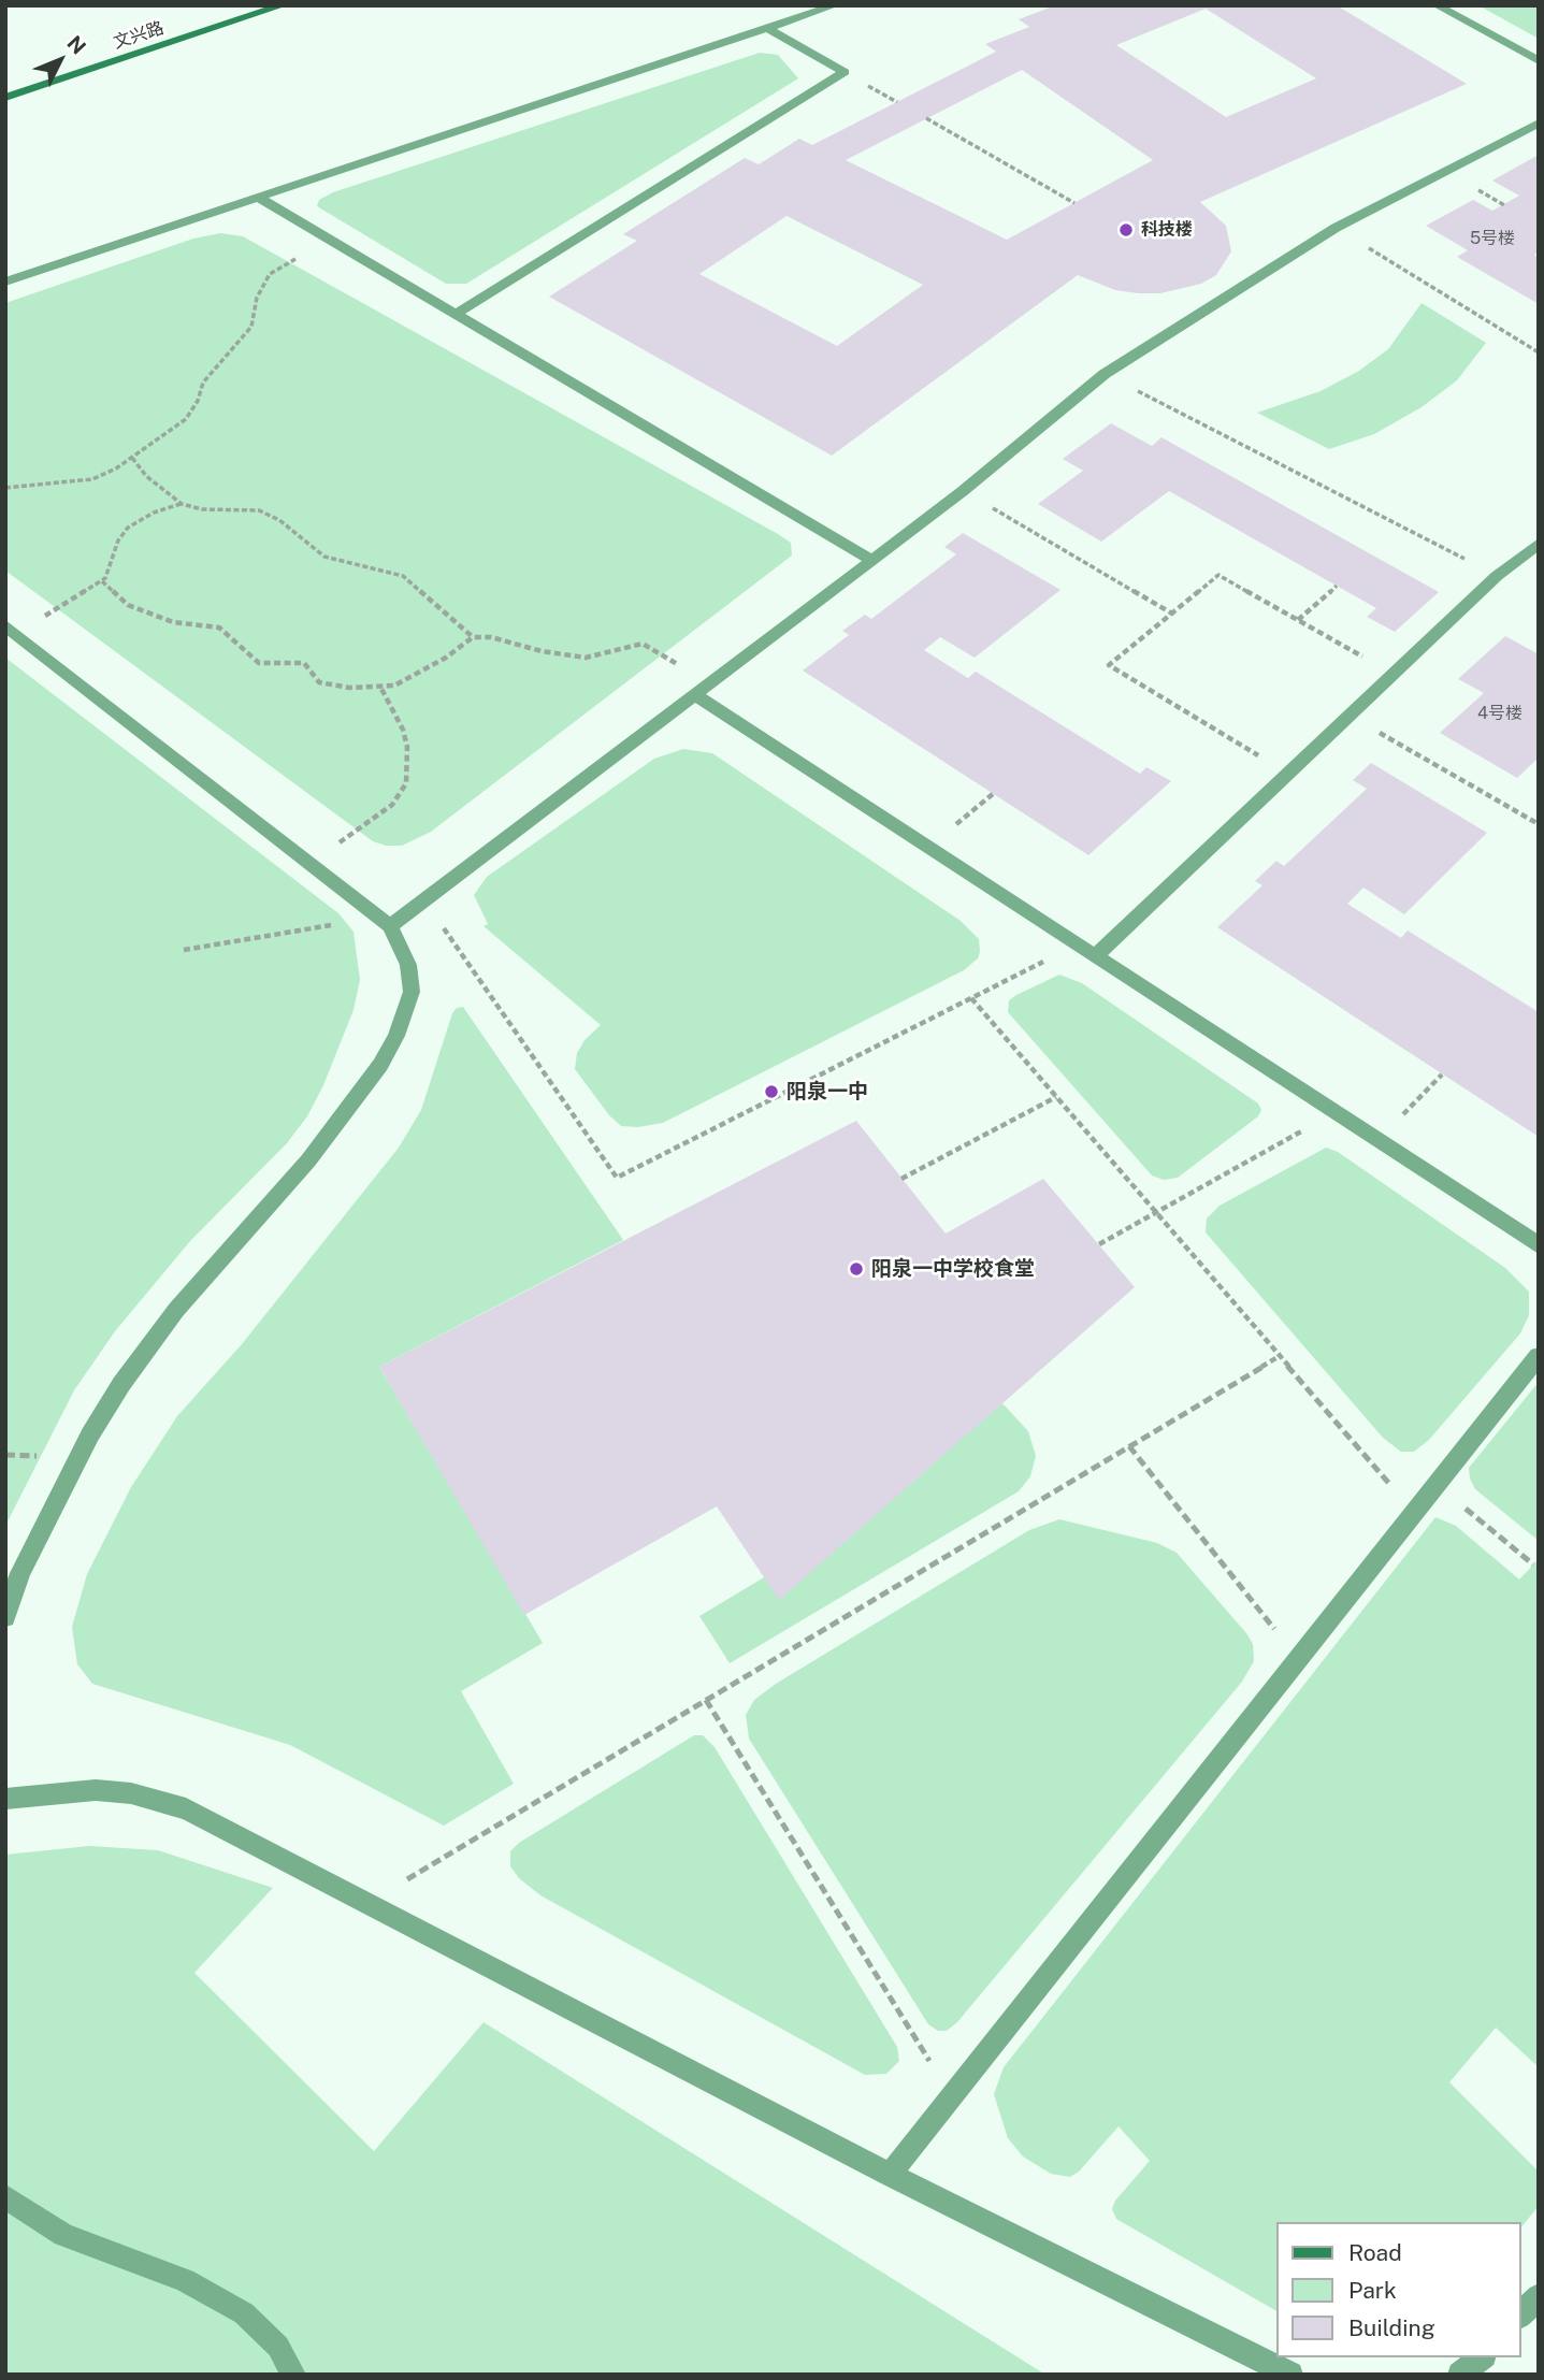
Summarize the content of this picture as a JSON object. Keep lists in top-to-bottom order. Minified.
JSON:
{"streets":{"main road":["文兴路"]},"places":["科技楼","阳泉一中","阳泉一中学校食堂"],"house_numbers":["5号楼","4号楼"],"legend":["Road","Park","Building"],"north":"top right"}
